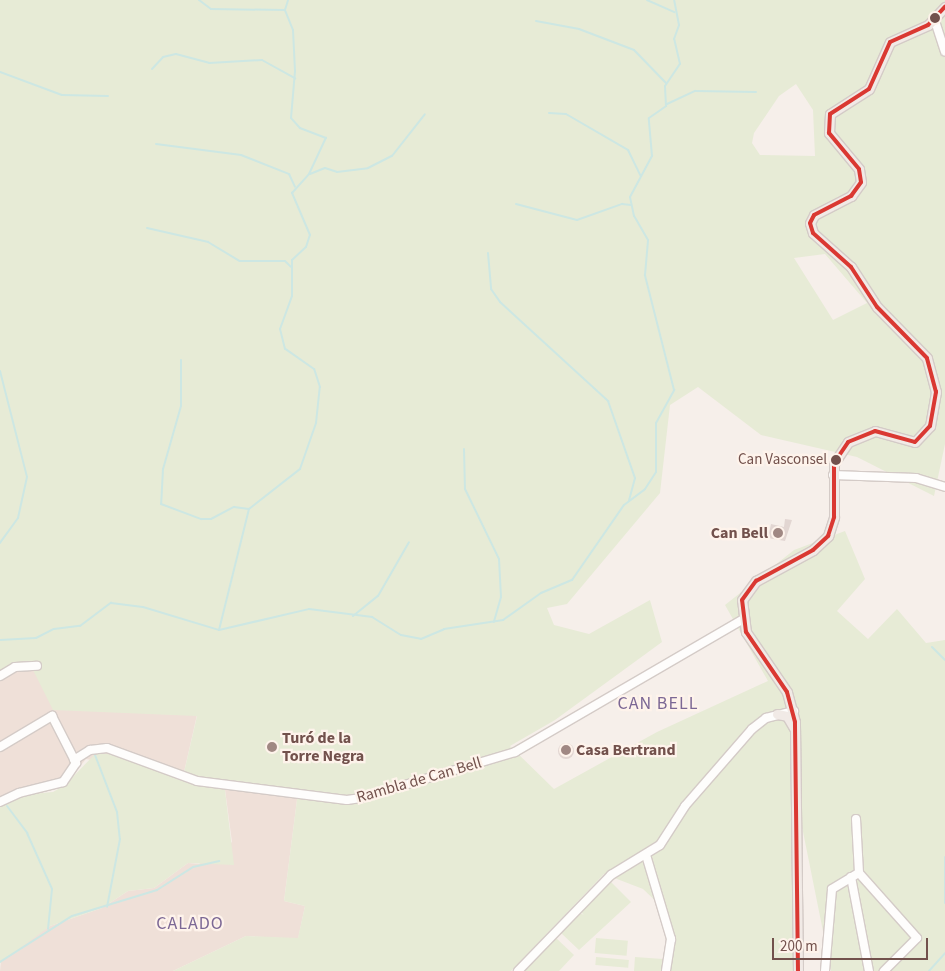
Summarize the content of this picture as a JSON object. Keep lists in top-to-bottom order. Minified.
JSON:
{"streets":{"street":["Rambla de Can Bell"]},"districts":["CAN BELL","CALADO"],"places":["Can Vasconsel","Can Bell","Turó de la Torre Negra","Casa Bertrand"],"scale_bar":"200 m"}
